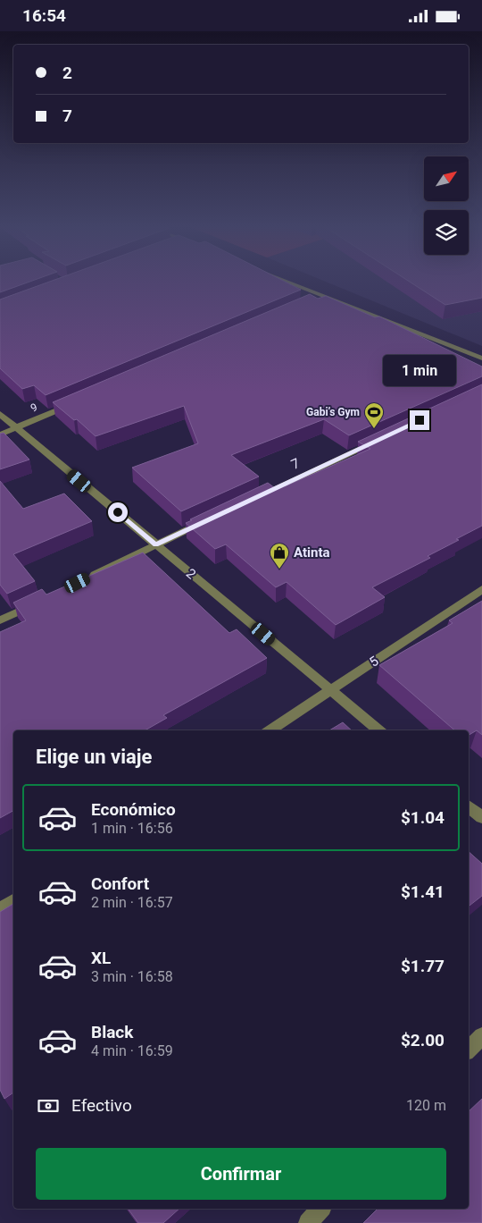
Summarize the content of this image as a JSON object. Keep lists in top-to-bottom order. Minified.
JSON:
{"streets":{"street":["9","7","2","5"]},"crossings":[["9","2"],["2","5"]],"places":{"sports":["Gabi’s Gym"],"shop":["Atinta"]},"north":"top right","page":{"status":"16:54","banner":["2","7"],"bubble":"1 min","heading":"Elige un viaje","list":[{"name":"Económico","note":"1 min · 16:56","value":"$1.04"},{"name":"Confort","note":"2 min · 16:57","value":"$1.41"},{"name":"XL","note":"3 min · 16:58","value":"$1.77"},{"name":"Black","note":"4 min · 16:59","value":"$2.00"}],"pay":["Efectivo","120 m"],"buttons":"Confirmar"}}
